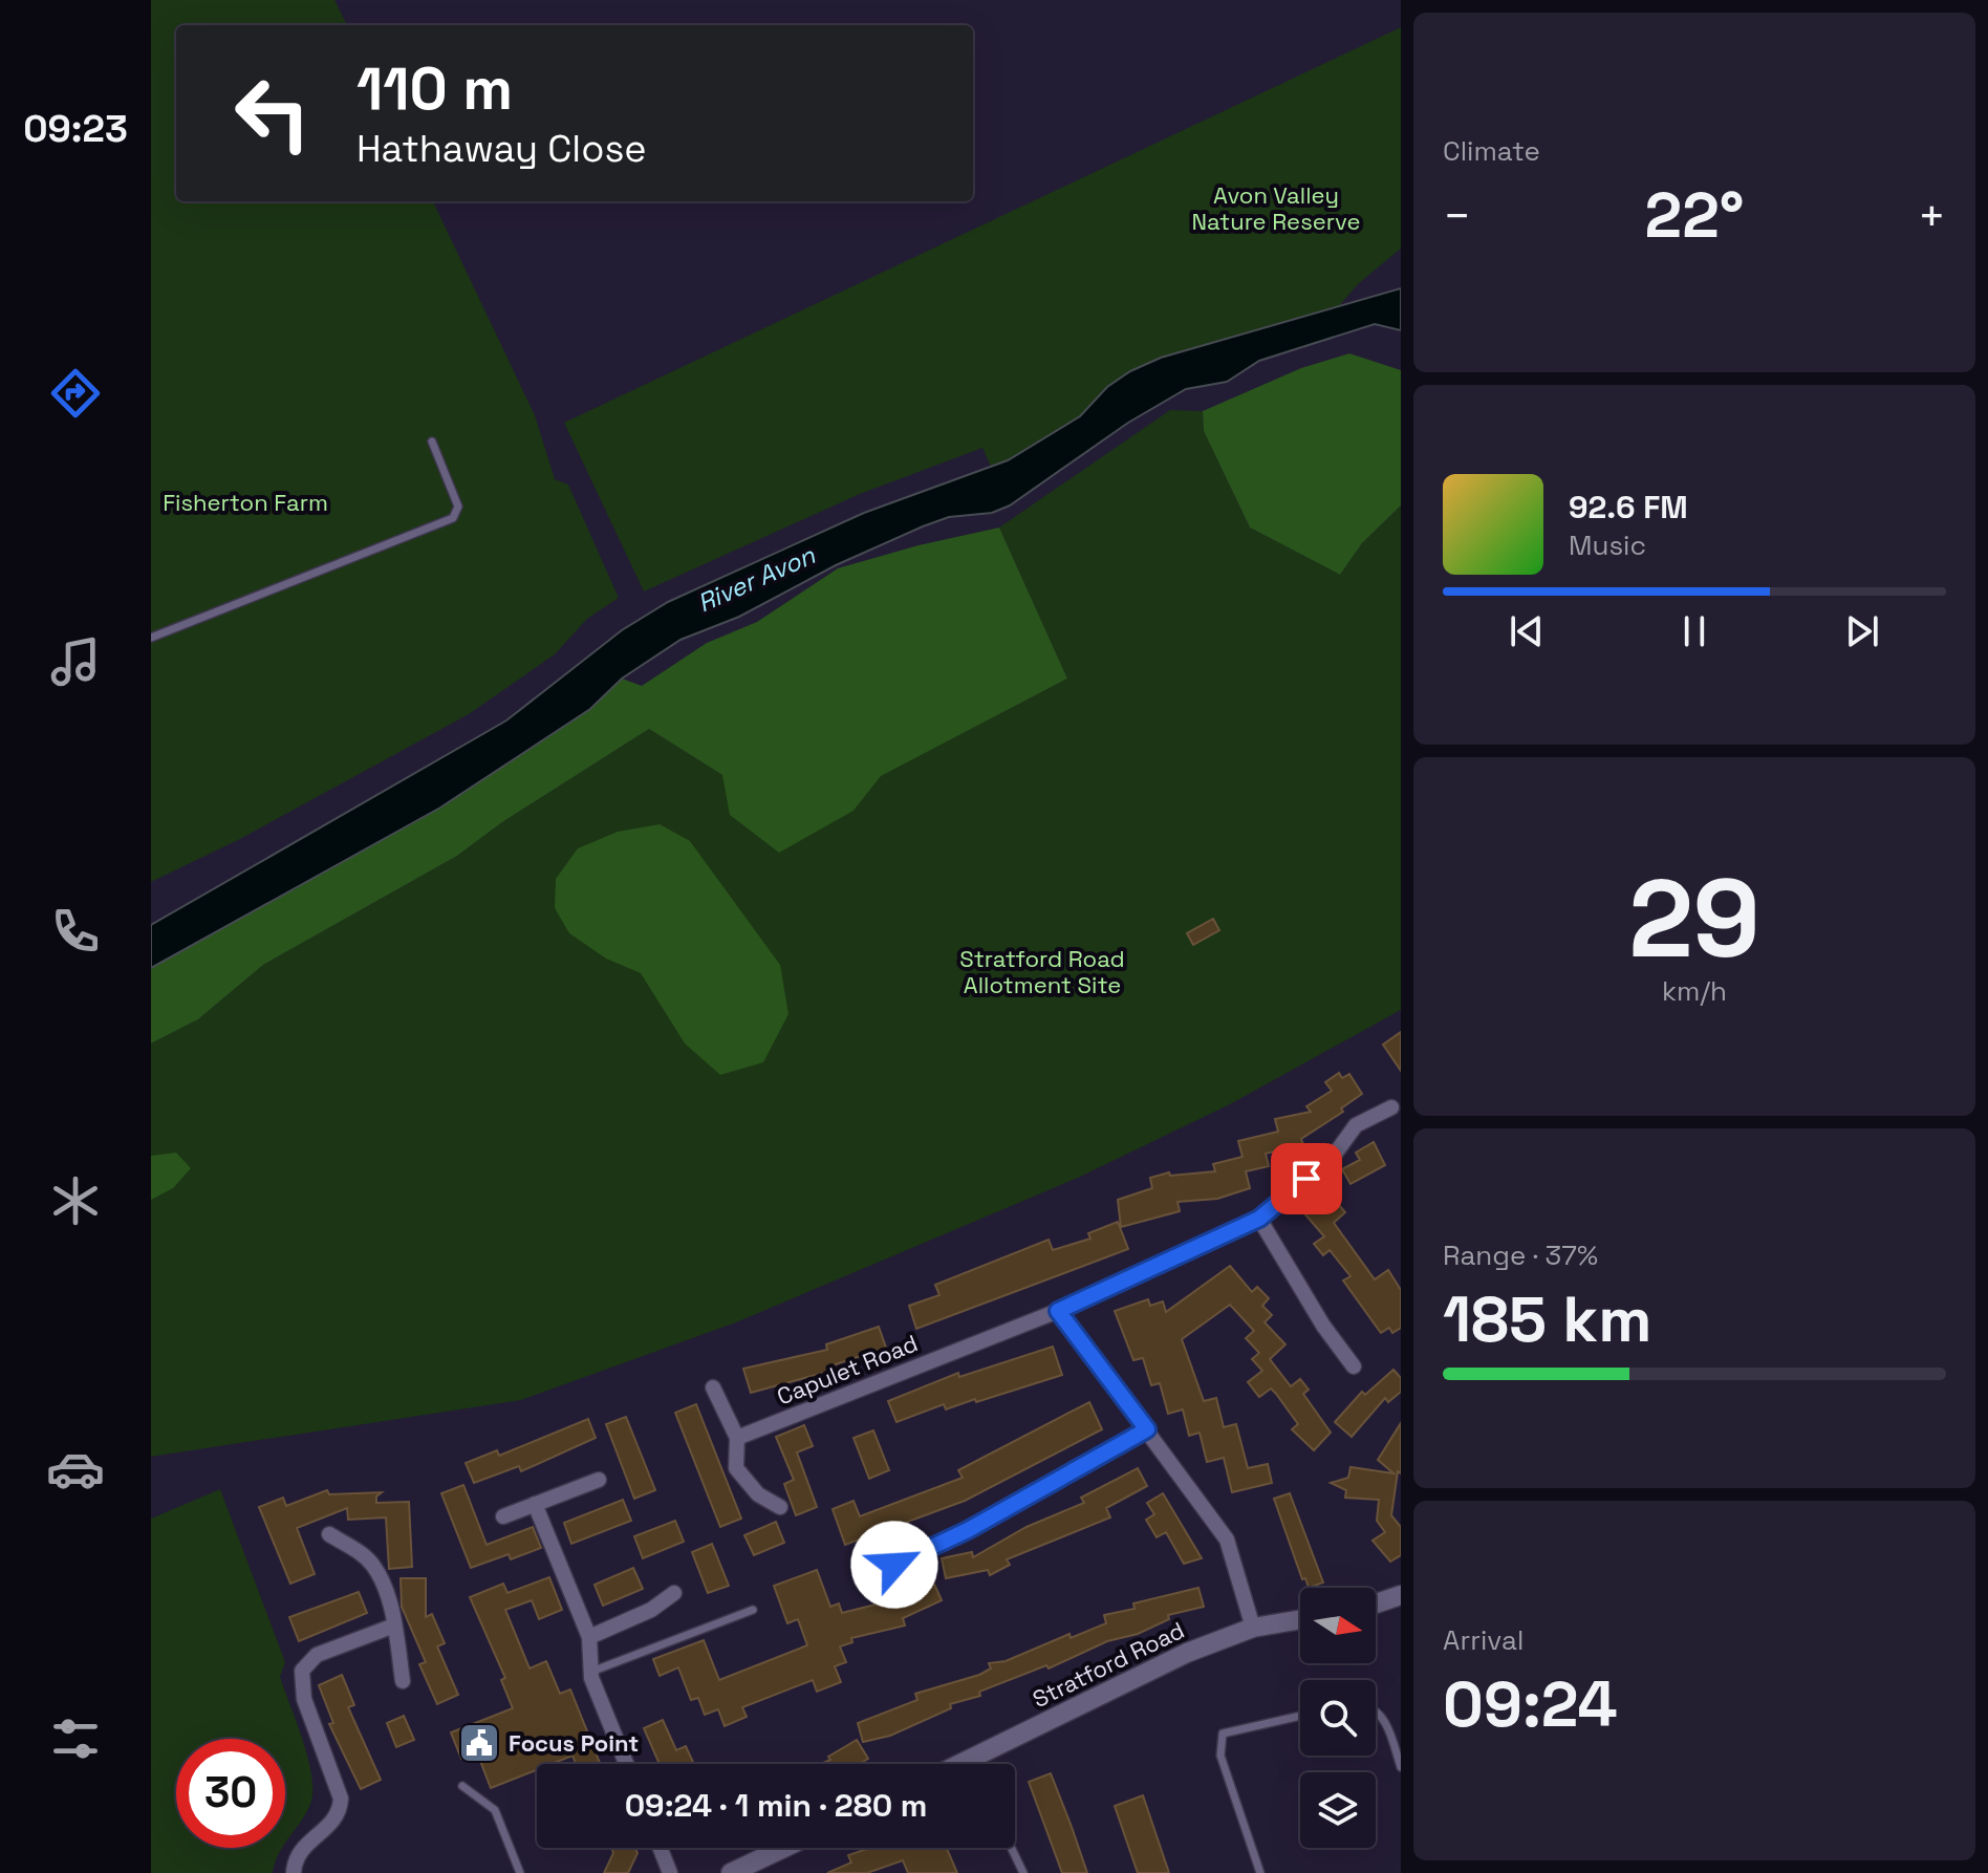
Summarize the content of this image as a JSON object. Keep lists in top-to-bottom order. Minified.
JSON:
{"streets":{"street":["Capulet Road","Stratford Road"]},"water":["River Avon"],"parks":["Avon Valley Nature Reserve","Fisherton Farm","Stratford Road Allotment Site"],"places":{"public building":["Focus Point"]},"north":"right","page":{"tabs":"09:23","tile":["Climate",["29","km/h"],["Range · 37%","185 km"],["Arrival","09:24"]],"turn":["110 m","Hathaway Close"],"heat":["−","22°","+"],"song":["92.6 FM","Music"],"limit":"30","trip":"09:24 · 1 min · 280 m"}}
